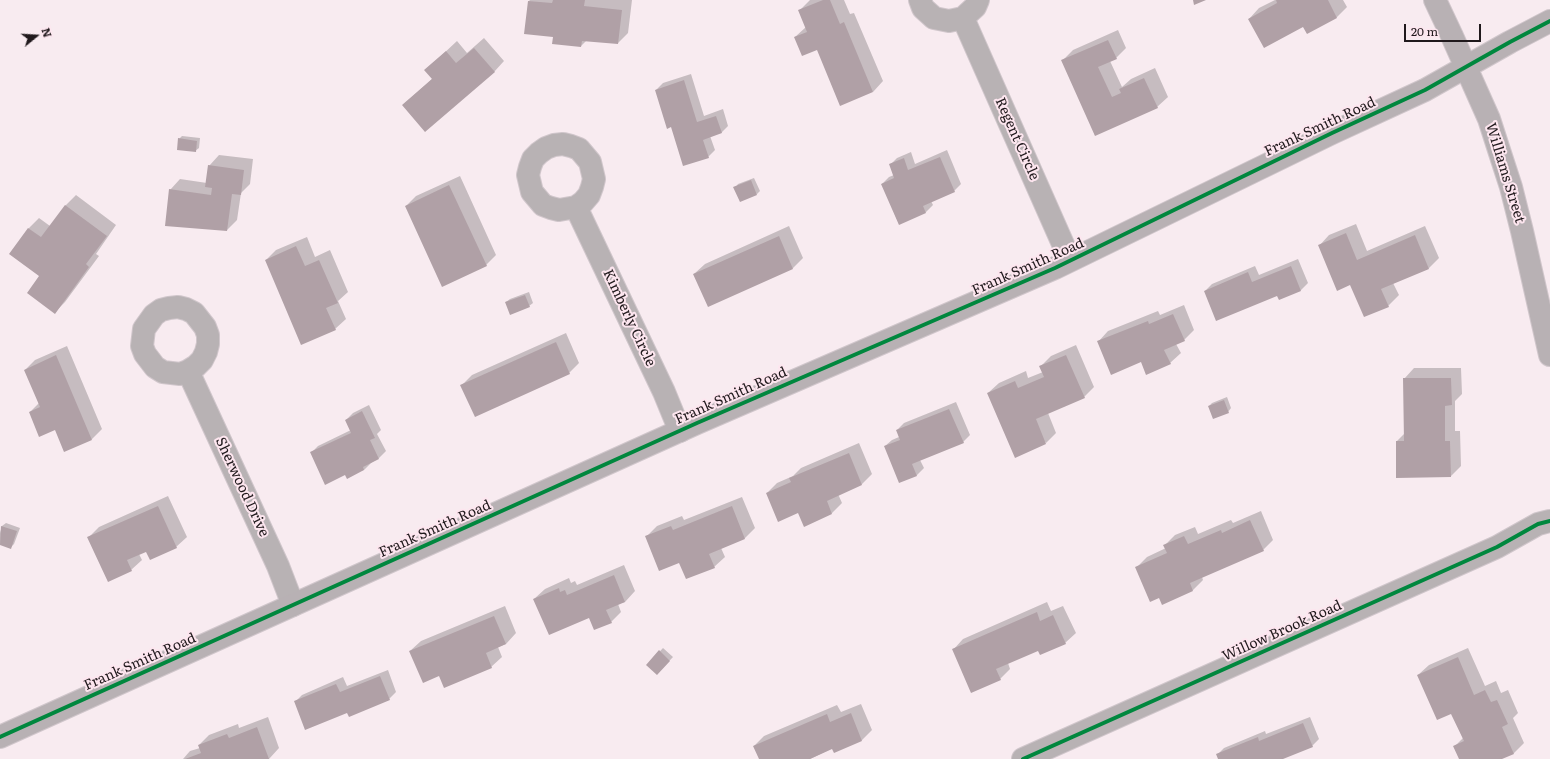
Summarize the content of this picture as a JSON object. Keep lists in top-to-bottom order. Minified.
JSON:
{"streets":{"street":["Frank Smith Road","Regent Circle","Williams Street","Kimberly Circle","Sherwood Drive","Willow Brook Road"]},"crossings":[["Frank Smith Road","Regent Circle"],["Frank Smith Road","Williams Street"],["Frank Smith Road","Kimberly Circle"],["Frank Smith Road","Sherwood Drive"]],"scale_bar":"20 m","north":"right"}
